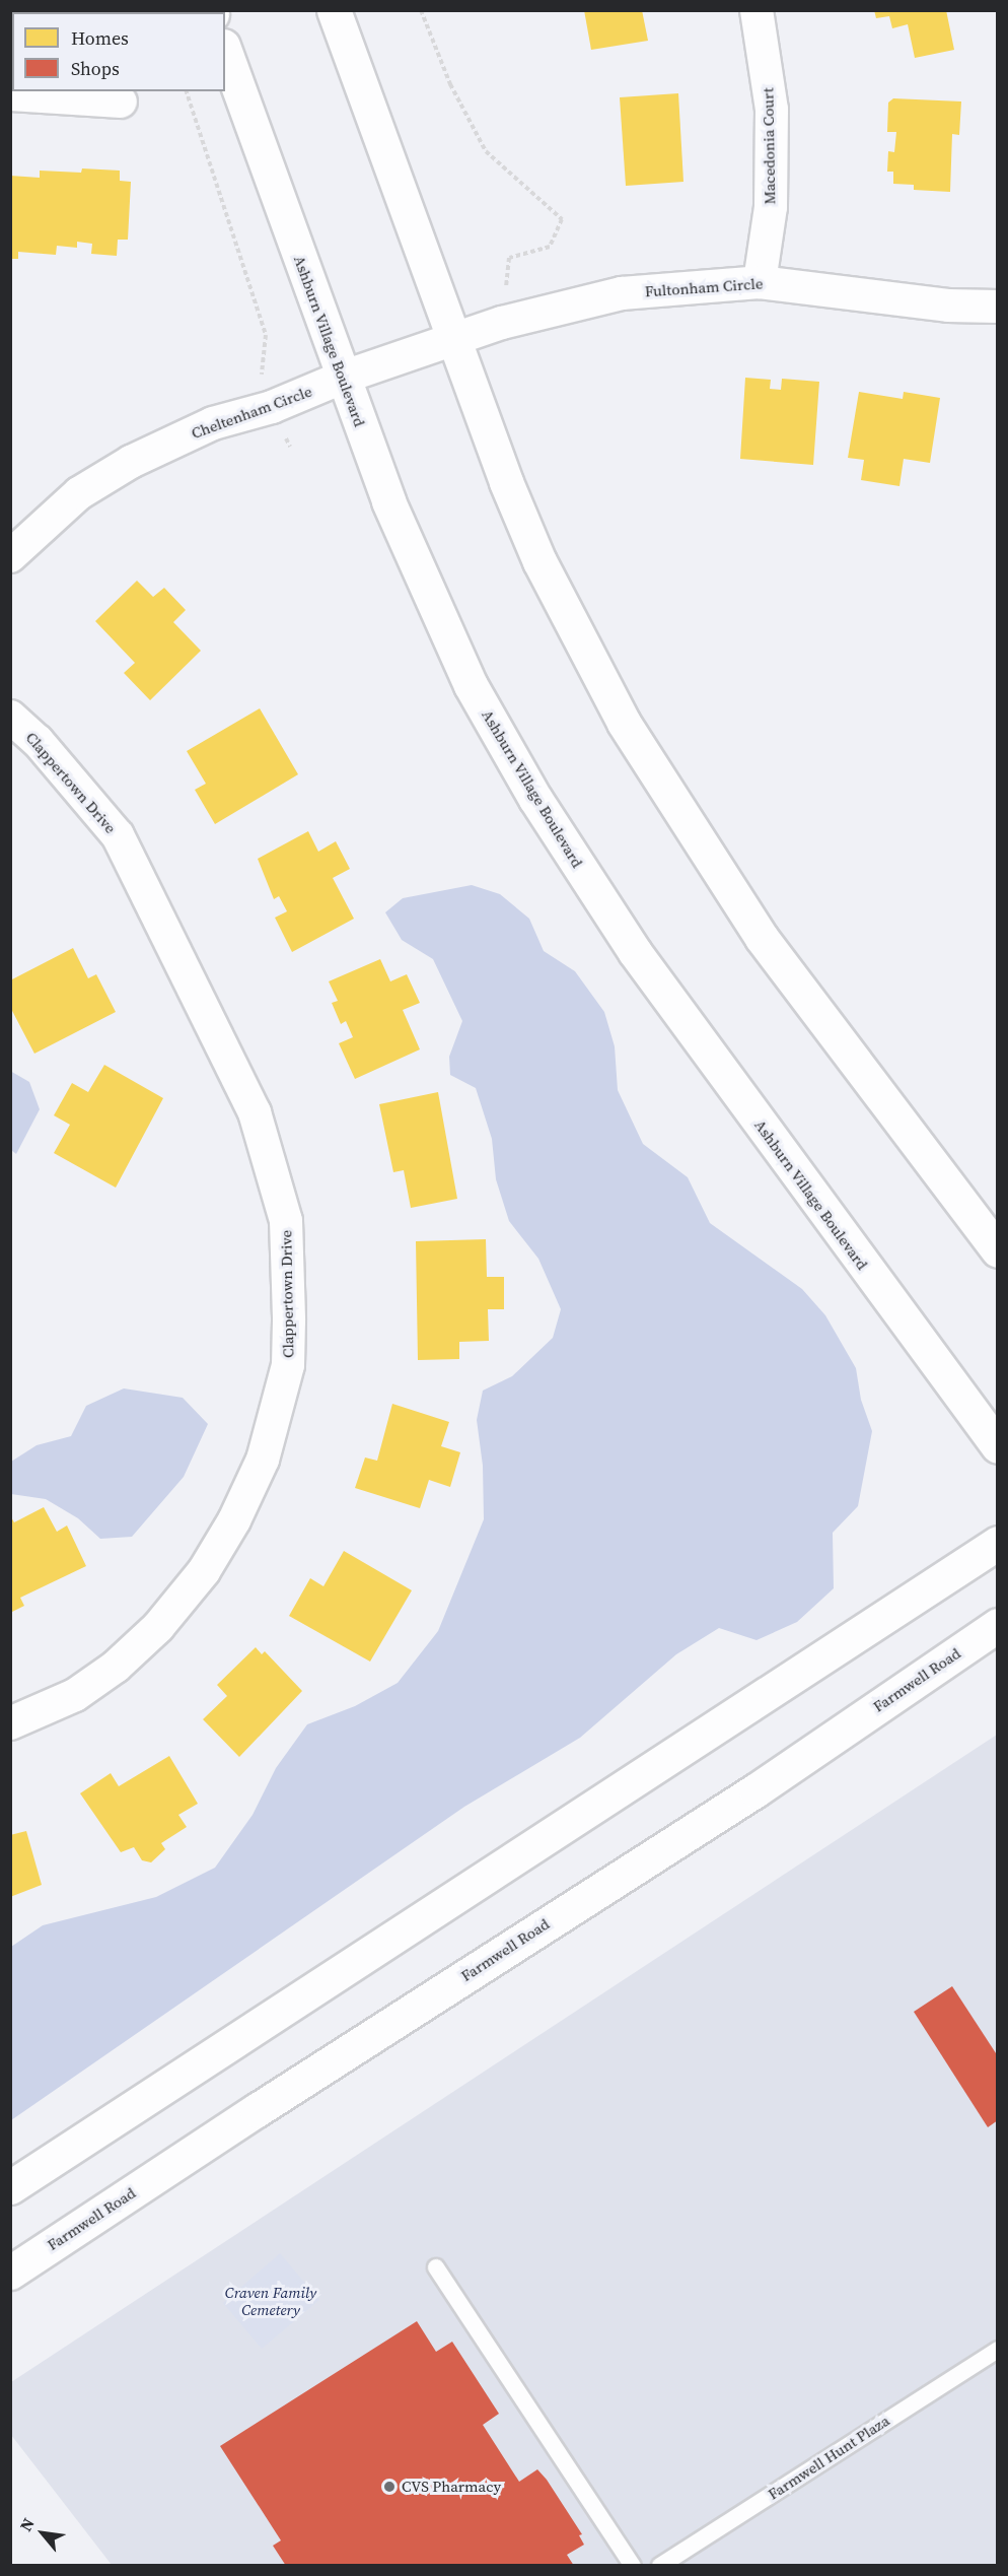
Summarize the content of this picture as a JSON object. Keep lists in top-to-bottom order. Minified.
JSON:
{"streets":{"main road":["Ashburn Village Boulevard","Farmwell Road"],"street":["Macedonia Court","Fultonham Circle","Cheltenham Circle","Clappertown Drive"],"lane":["Farmwell Hunt Plaza"]},"crossings":[["Macedonia Court","Fultonham Circle"],["Fultonham Circle","Cheltenham Circle"],["Ashburn Village Boulevard","Cheltenham Circle"]],"parks":["Craven Family Cemetery"],"places":["CVS Pharmacy"],"legend":["Homes","Shops"],"north":"top left"}
